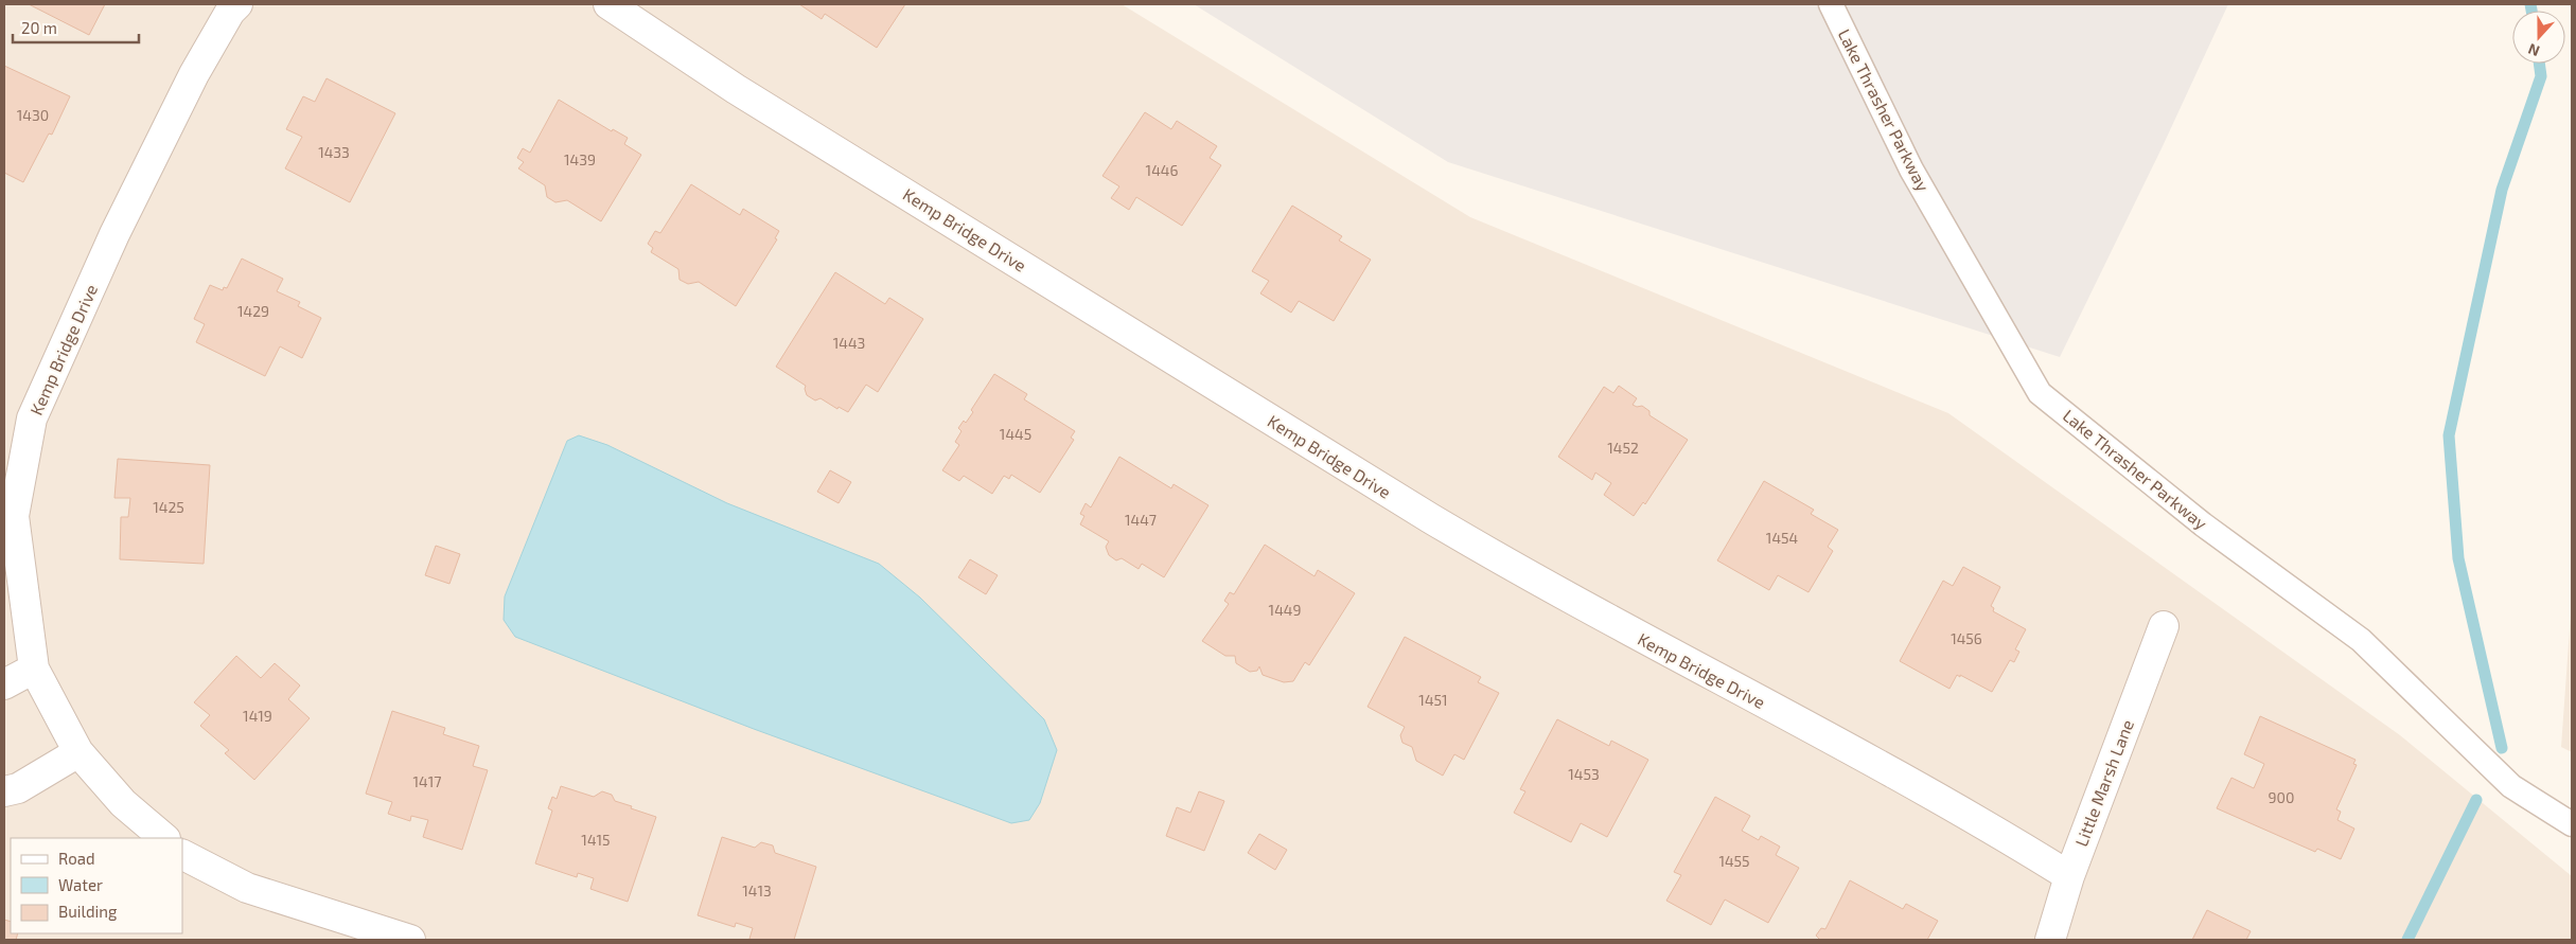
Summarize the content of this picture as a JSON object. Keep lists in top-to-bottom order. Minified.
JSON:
{"streets":{"street":["Kemp Bridge Drive","Little Marsh Lane"],"lane":["Lake Thrasher Parkway"]},"crossings":[["Kemp Bridge Drive","Little Marsh Lane"]],"house_numbers":["1430","1433","1439","1446","1429","1443","1445","1452","1425","1447","1454","1449","1456","1451","1419","1453","1417","900","1415","1455","1413"],"legend":["Road","Water","Building"],"scale_bar":"20 m","north":"bottom"}
